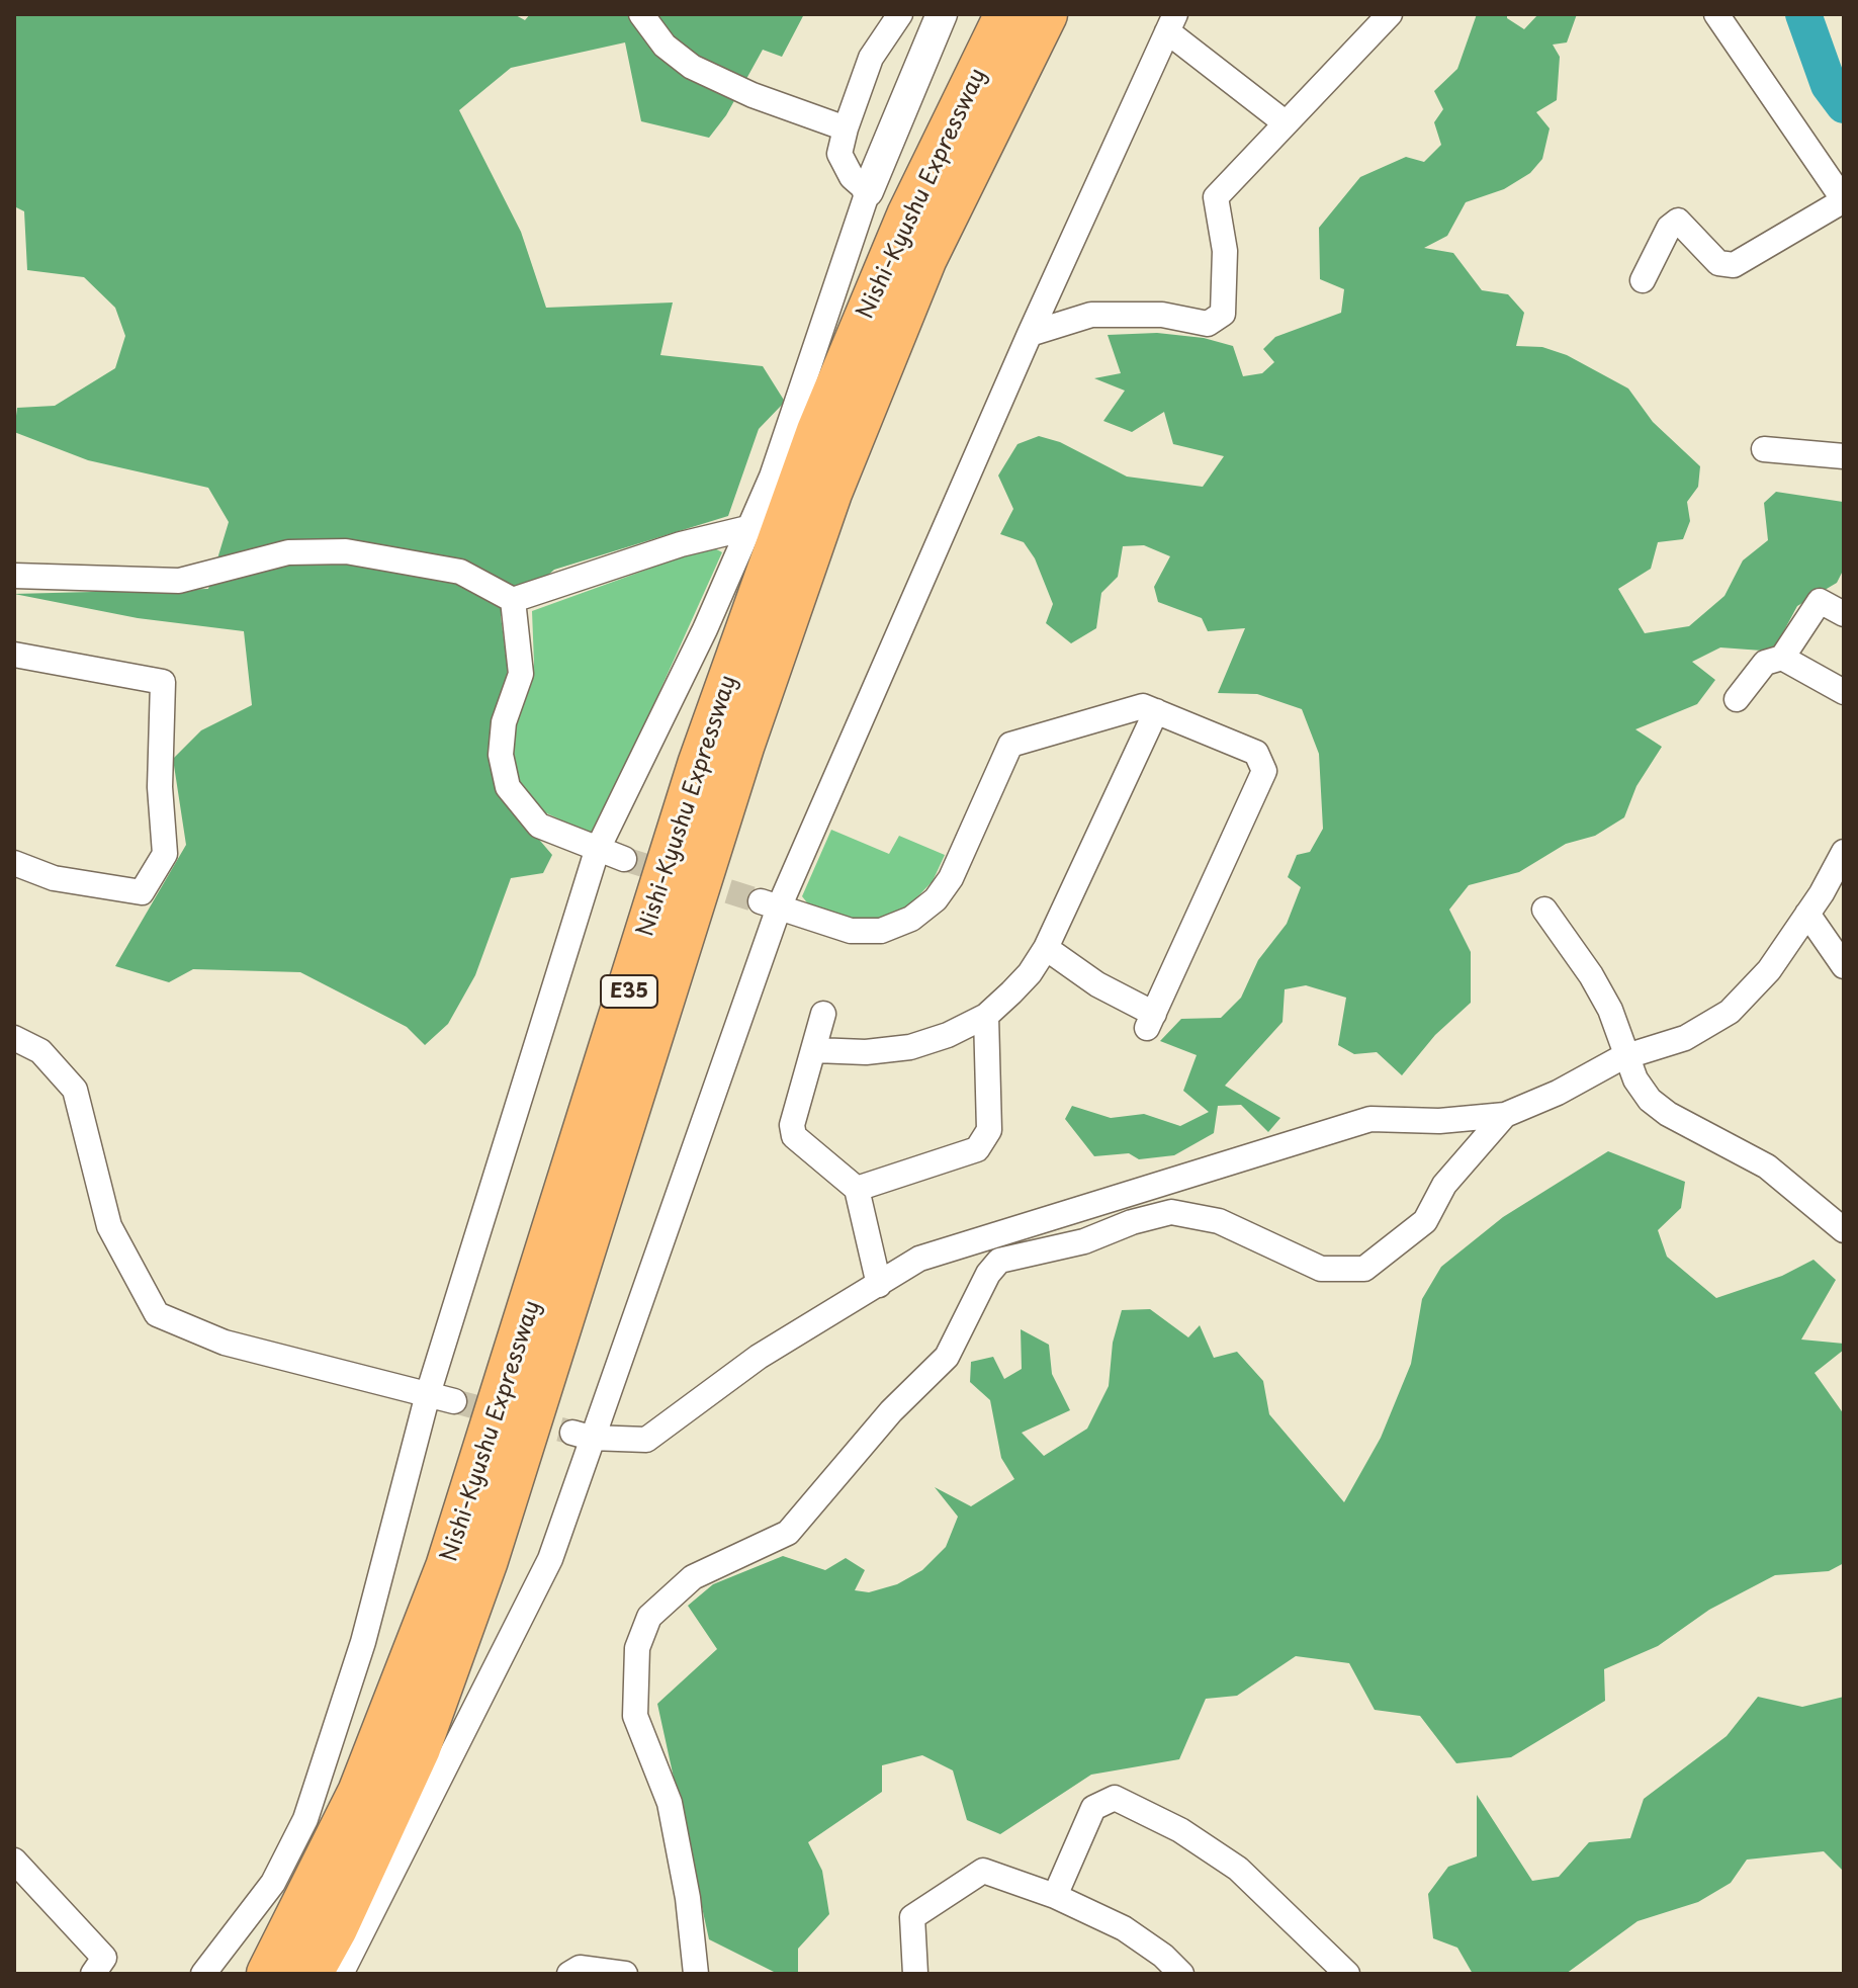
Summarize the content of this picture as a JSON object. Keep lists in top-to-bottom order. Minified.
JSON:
{"streets":{"highway":["Nishi-Kyushu Expressway","E35"]}}
